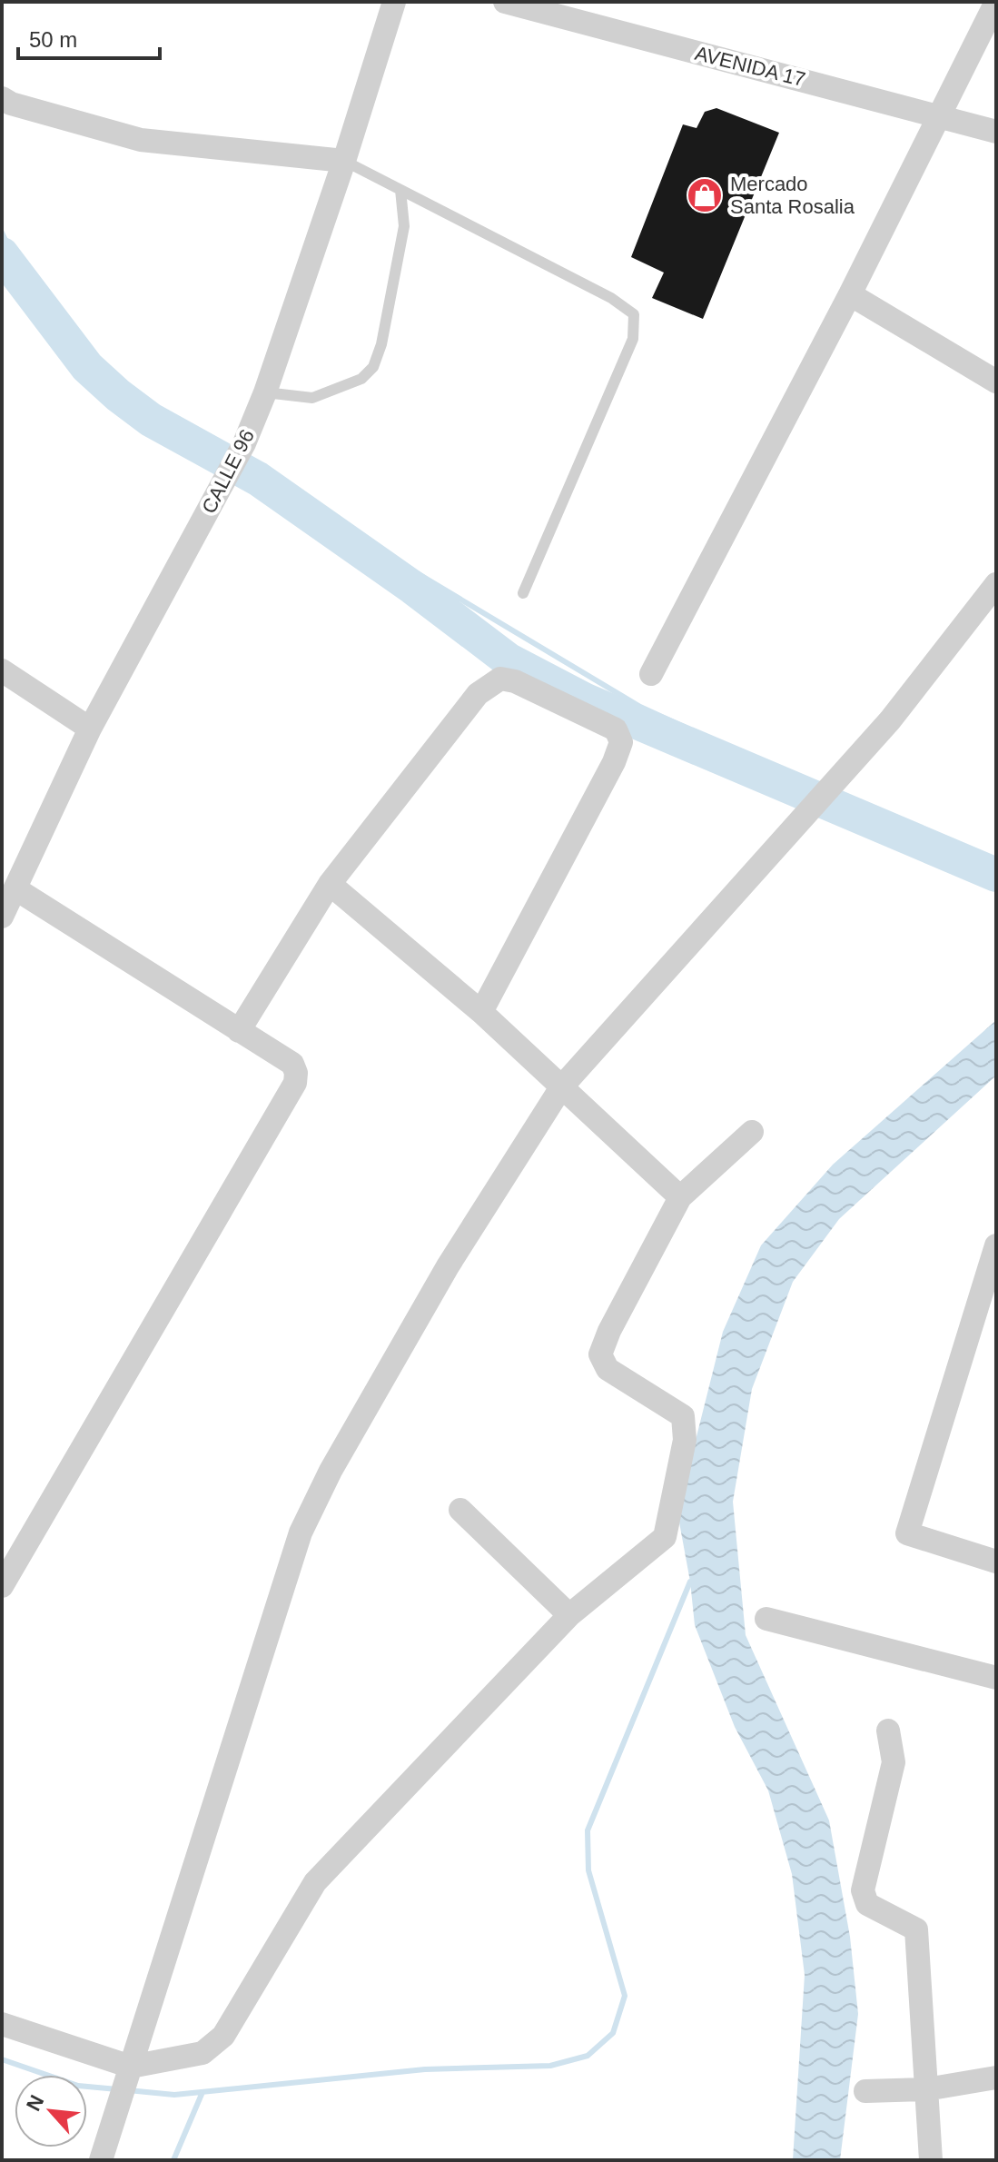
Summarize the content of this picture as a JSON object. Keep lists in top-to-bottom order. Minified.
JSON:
{"streets":{"street":["AVENIDA 17","CALLE 96"]},"places":{"shop":["Mercado Santa Rosalia"]},"scale_bar":"50 m","north":"top left"}
